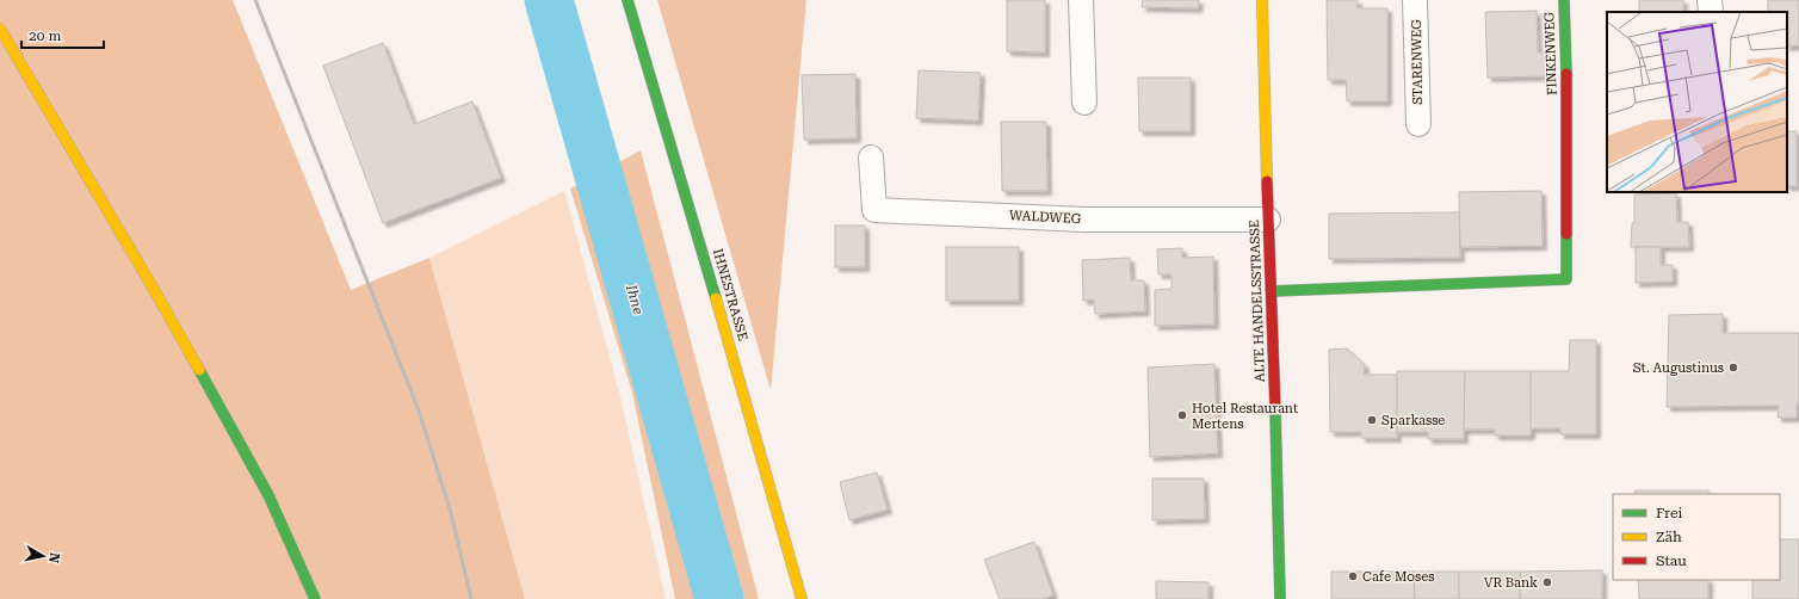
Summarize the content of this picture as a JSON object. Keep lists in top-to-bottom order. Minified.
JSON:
{"streets":{"main road":["FINKENWEG","IHNESTRASSE","ALTE HANDELSSTRASSE"],"street":["STARENWEG","WALDWEG"]},"crossings":[["FINKENWEG","ALTE HANDELSSTRASSE"],["WALDWEG","ALTE HANDELSSTRASSE"]],"water":["Ihne"],"places":["St. Augustinus","Hotel Restaurant Mertens","Sparkasse","Cafe Moses","VR Bank"],"legend":["Frei","Zäh","Stau"],"scale_bar":"20 m","north":"right"}
